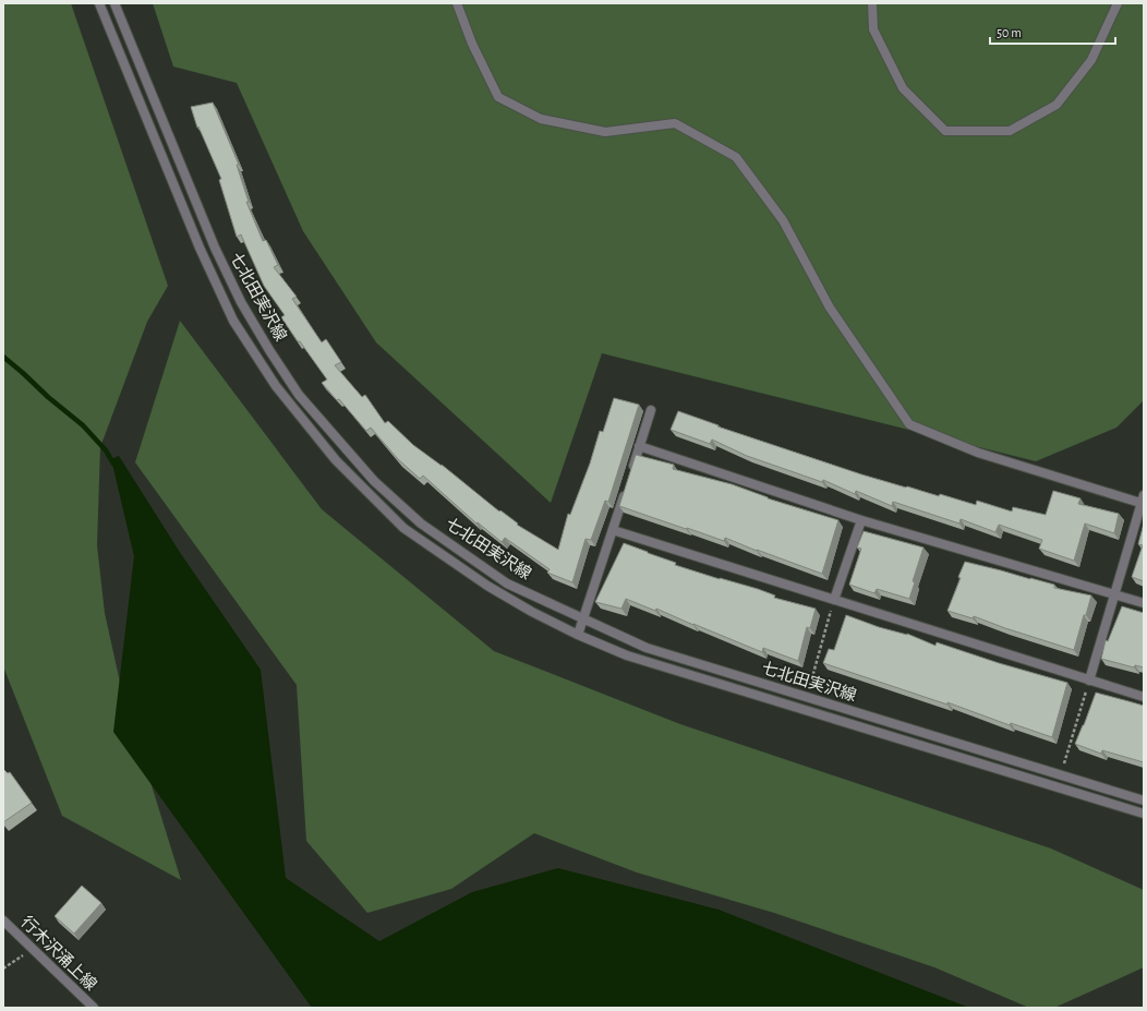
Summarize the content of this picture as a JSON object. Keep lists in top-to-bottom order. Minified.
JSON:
{"streets":{"street":["七北田実沢線","行木沢涌上線"]},"scale_bar":"50 m"}
